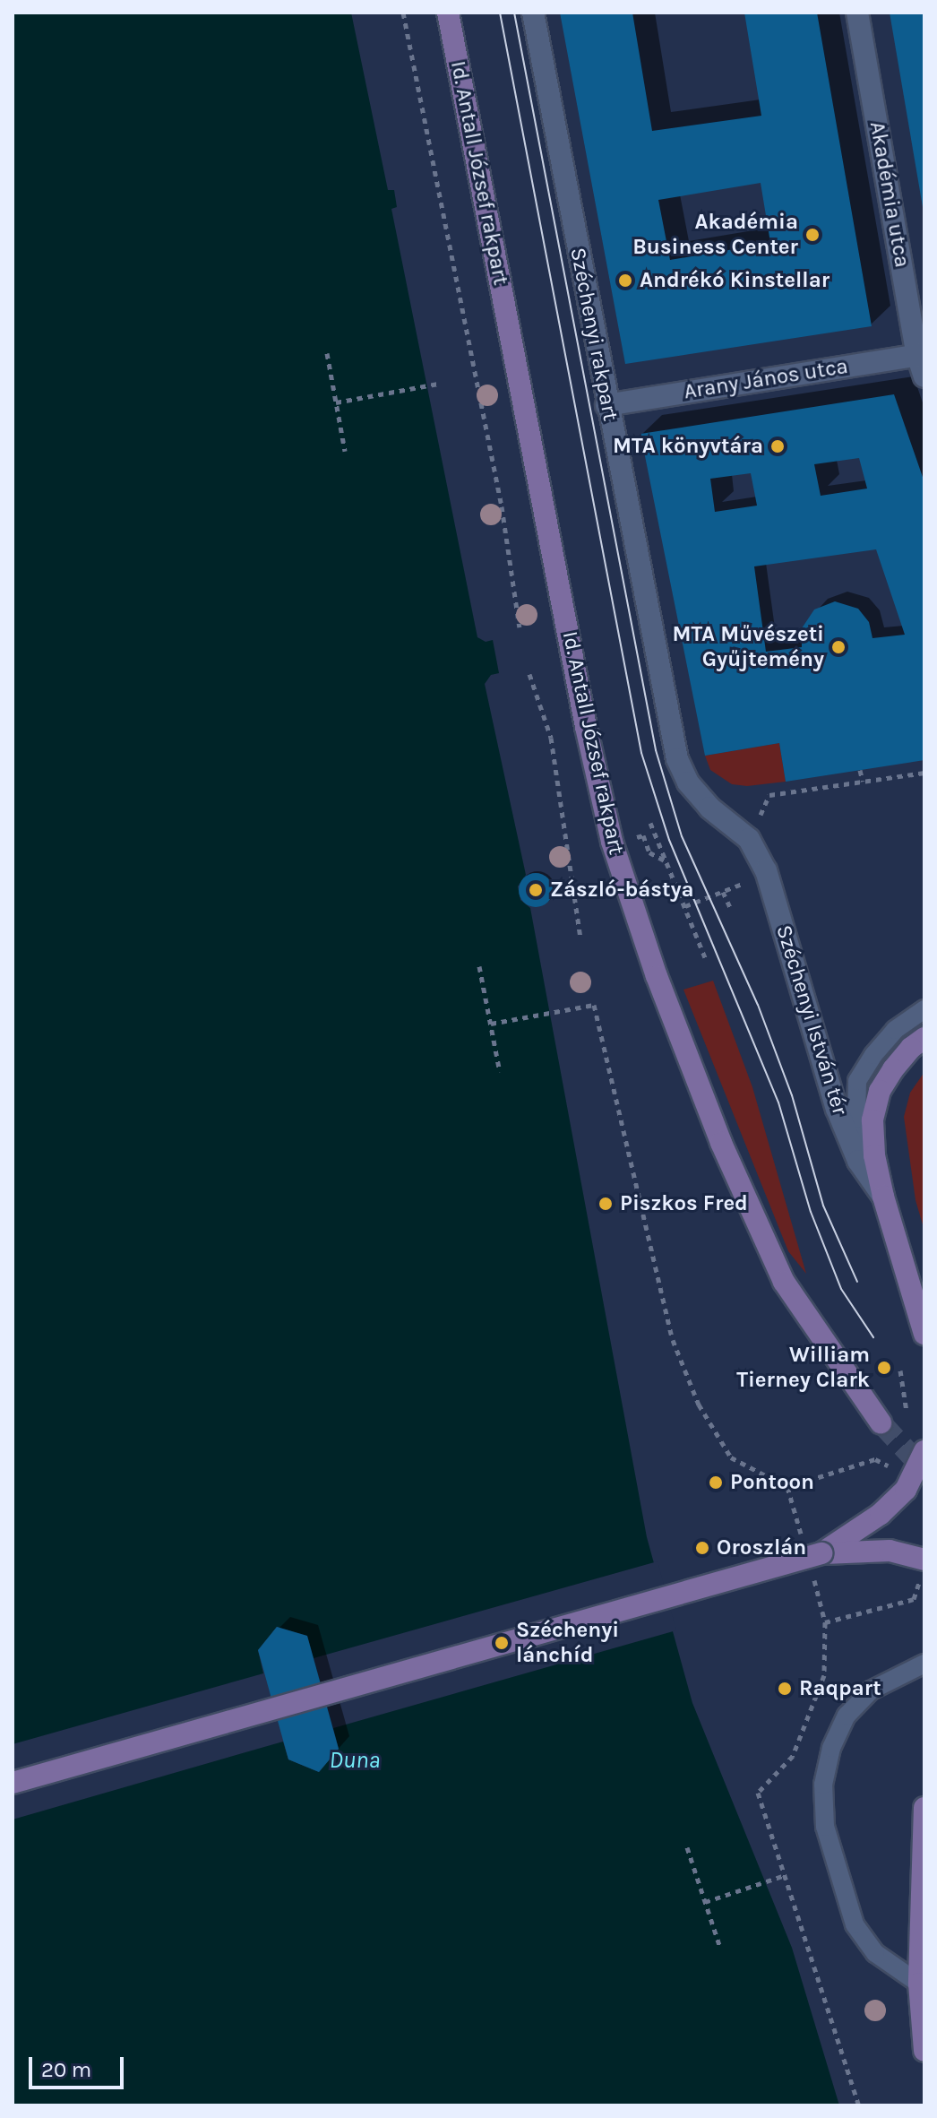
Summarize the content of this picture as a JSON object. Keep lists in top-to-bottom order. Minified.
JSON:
{"streets":{"main road":["Id. Antall József rakpart","Széchenyi István tér"],"street":["Akadémia utca","Széchenyi rakpart","Arany János utca"]},"crossings":[["Akadémia utca","Arany János utca"],["Széchenyi rakpart","Arany János utca"],["Széchenyi rakpart","Széchenyi István tér"]],"water":["Duna"],"places":["Akadémia Business Center","Andrékó Kinstellar","MTA könyvtára","MTA Művészeti Gyűjtemény","Zászló-bástya","Piszkos Fred","William Tierney Clark","Pontoon","Oroszlán","Széchenyi lánchíd","Raqpart"],"scale_bar":"20 m"}
